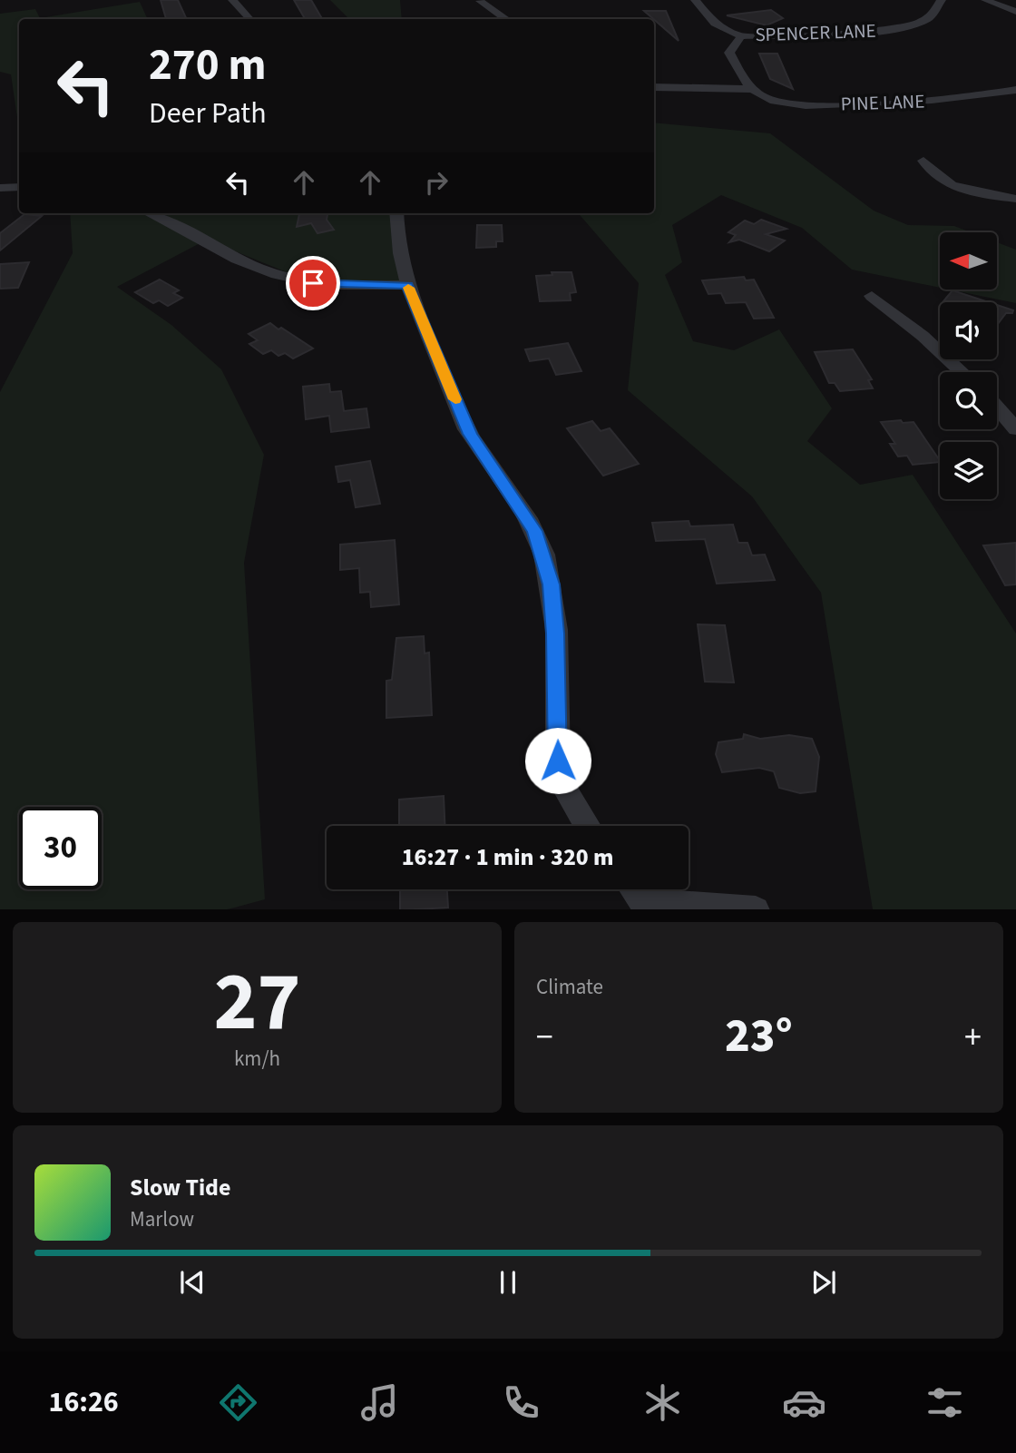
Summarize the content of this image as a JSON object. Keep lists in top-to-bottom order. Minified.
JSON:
{"streets":{"street":["SPENCER LANE","PINE LANE"]},"crossings":[["SPENCER LANE","PINE LANE"]],"north":"left","page":{"turn":["270 m","Deer Path"],"limit":"30","trip":"16:27 · 1 min · 320 m","tile":[["27","km/h"],"Climate"],"heat":["−","23°","+"],"song":["Slow Tide","Marlow"],"tabs":"16:26"}}
